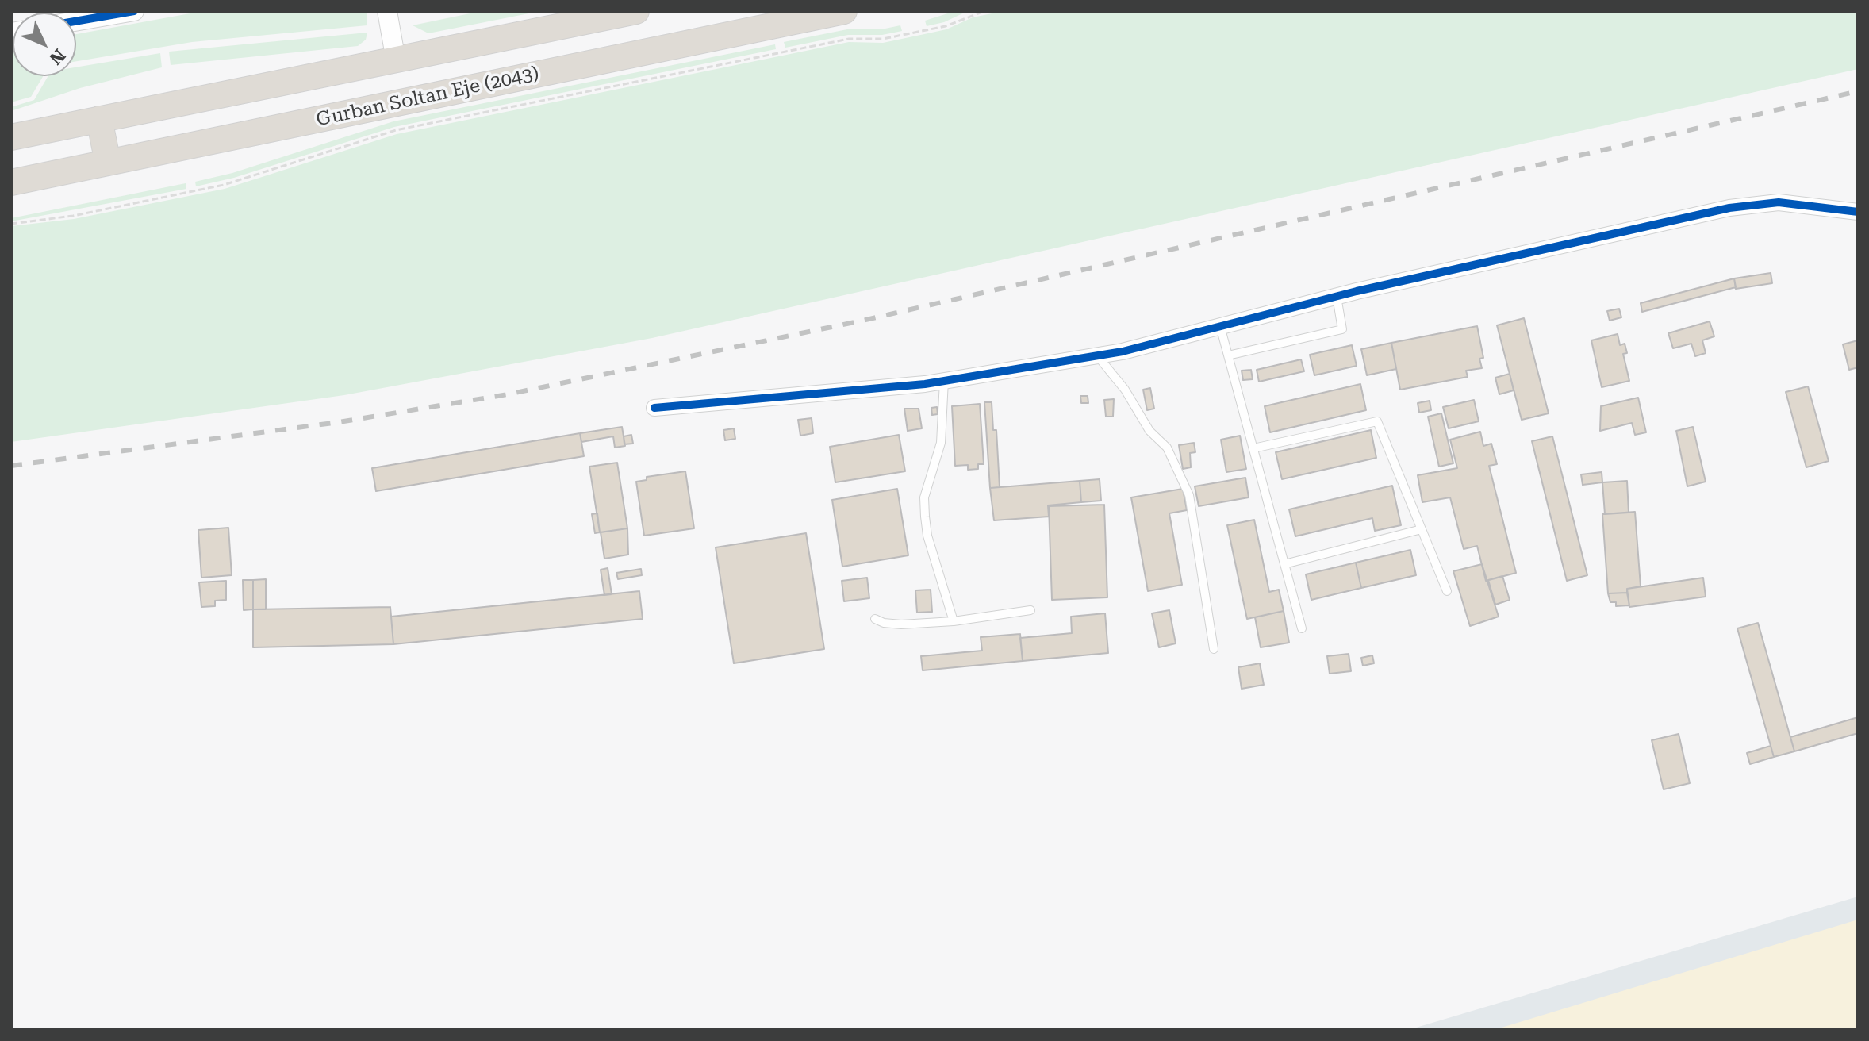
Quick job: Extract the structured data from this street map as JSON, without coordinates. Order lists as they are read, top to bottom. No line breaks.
{"streets":{"highway":["Gurban Soltan Eje (2043)"]},"north":"bottom right"}
